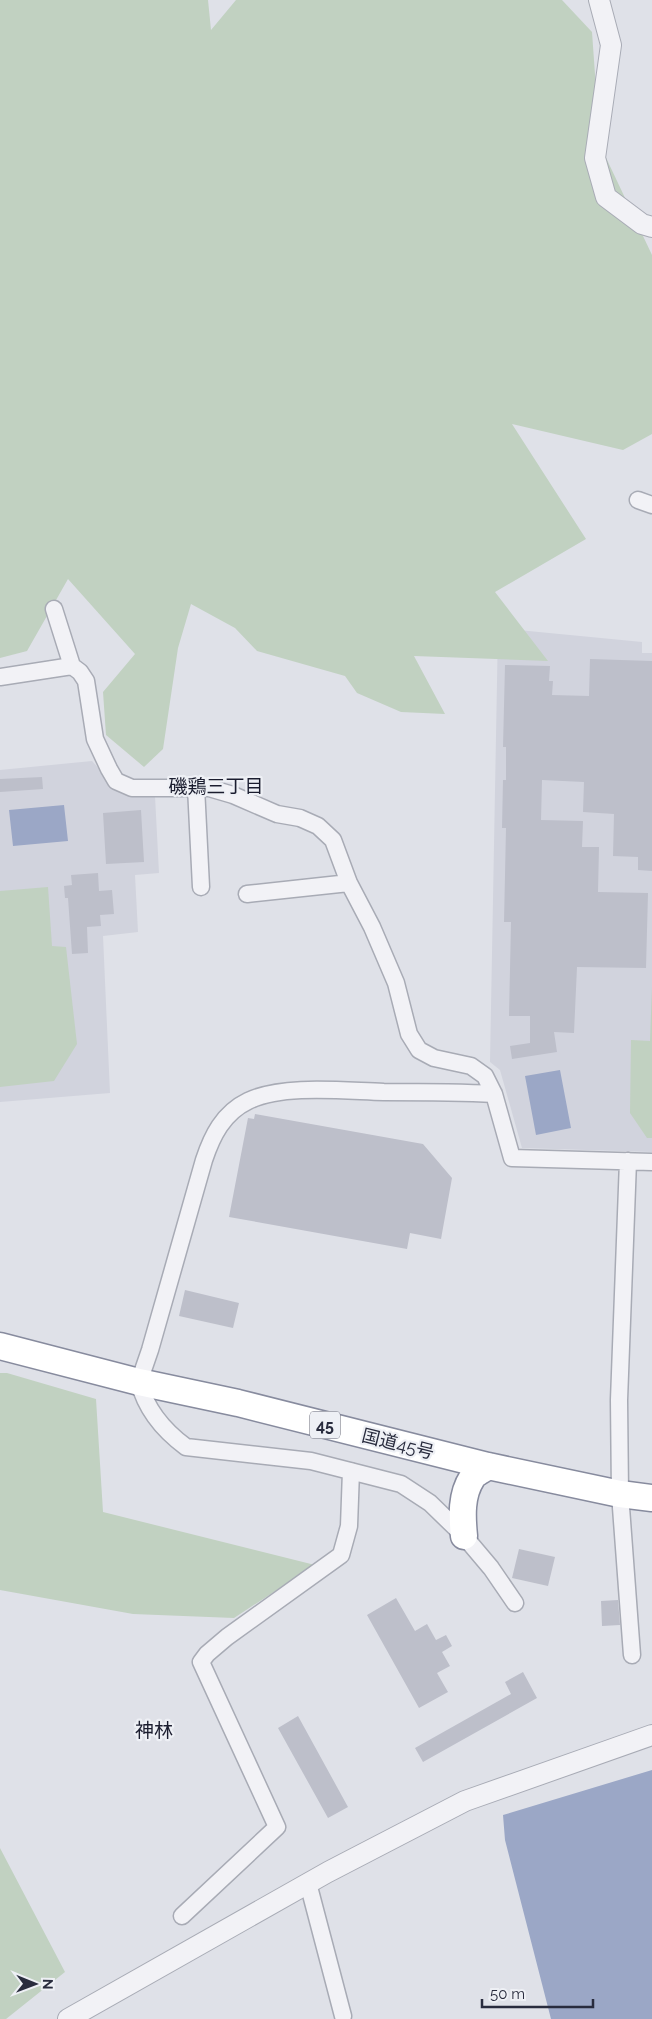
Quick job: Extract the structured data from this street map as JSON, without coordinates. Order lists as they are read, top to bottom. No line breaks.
{"streets":{"highway":["45","国道45号"]},"districts":["磯鶏三丁目","神林"],"scale_bar":"50 m","north":"right"}
